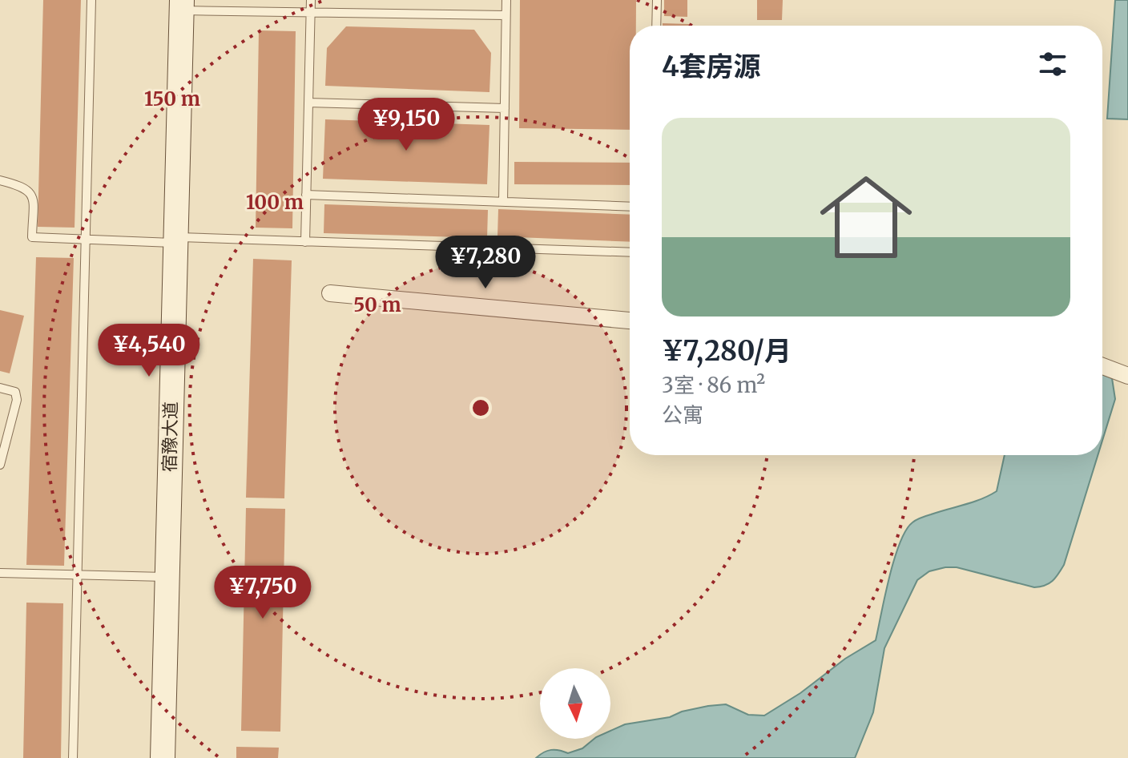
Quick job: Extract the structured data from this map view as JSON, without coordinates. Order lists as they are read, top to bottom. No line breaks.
{"streets":{"street":["宿豫大道"]},"north":"bottom","page":{"heading":"4套房源","price":["¥9,150","¥7,280","¥4,540","¥7,750"],"list":[{"name":"¥7,280/月","note":"3室 · 86 m² · 公寓"}]},"rings":["150 m","100 m","50 m"]}
